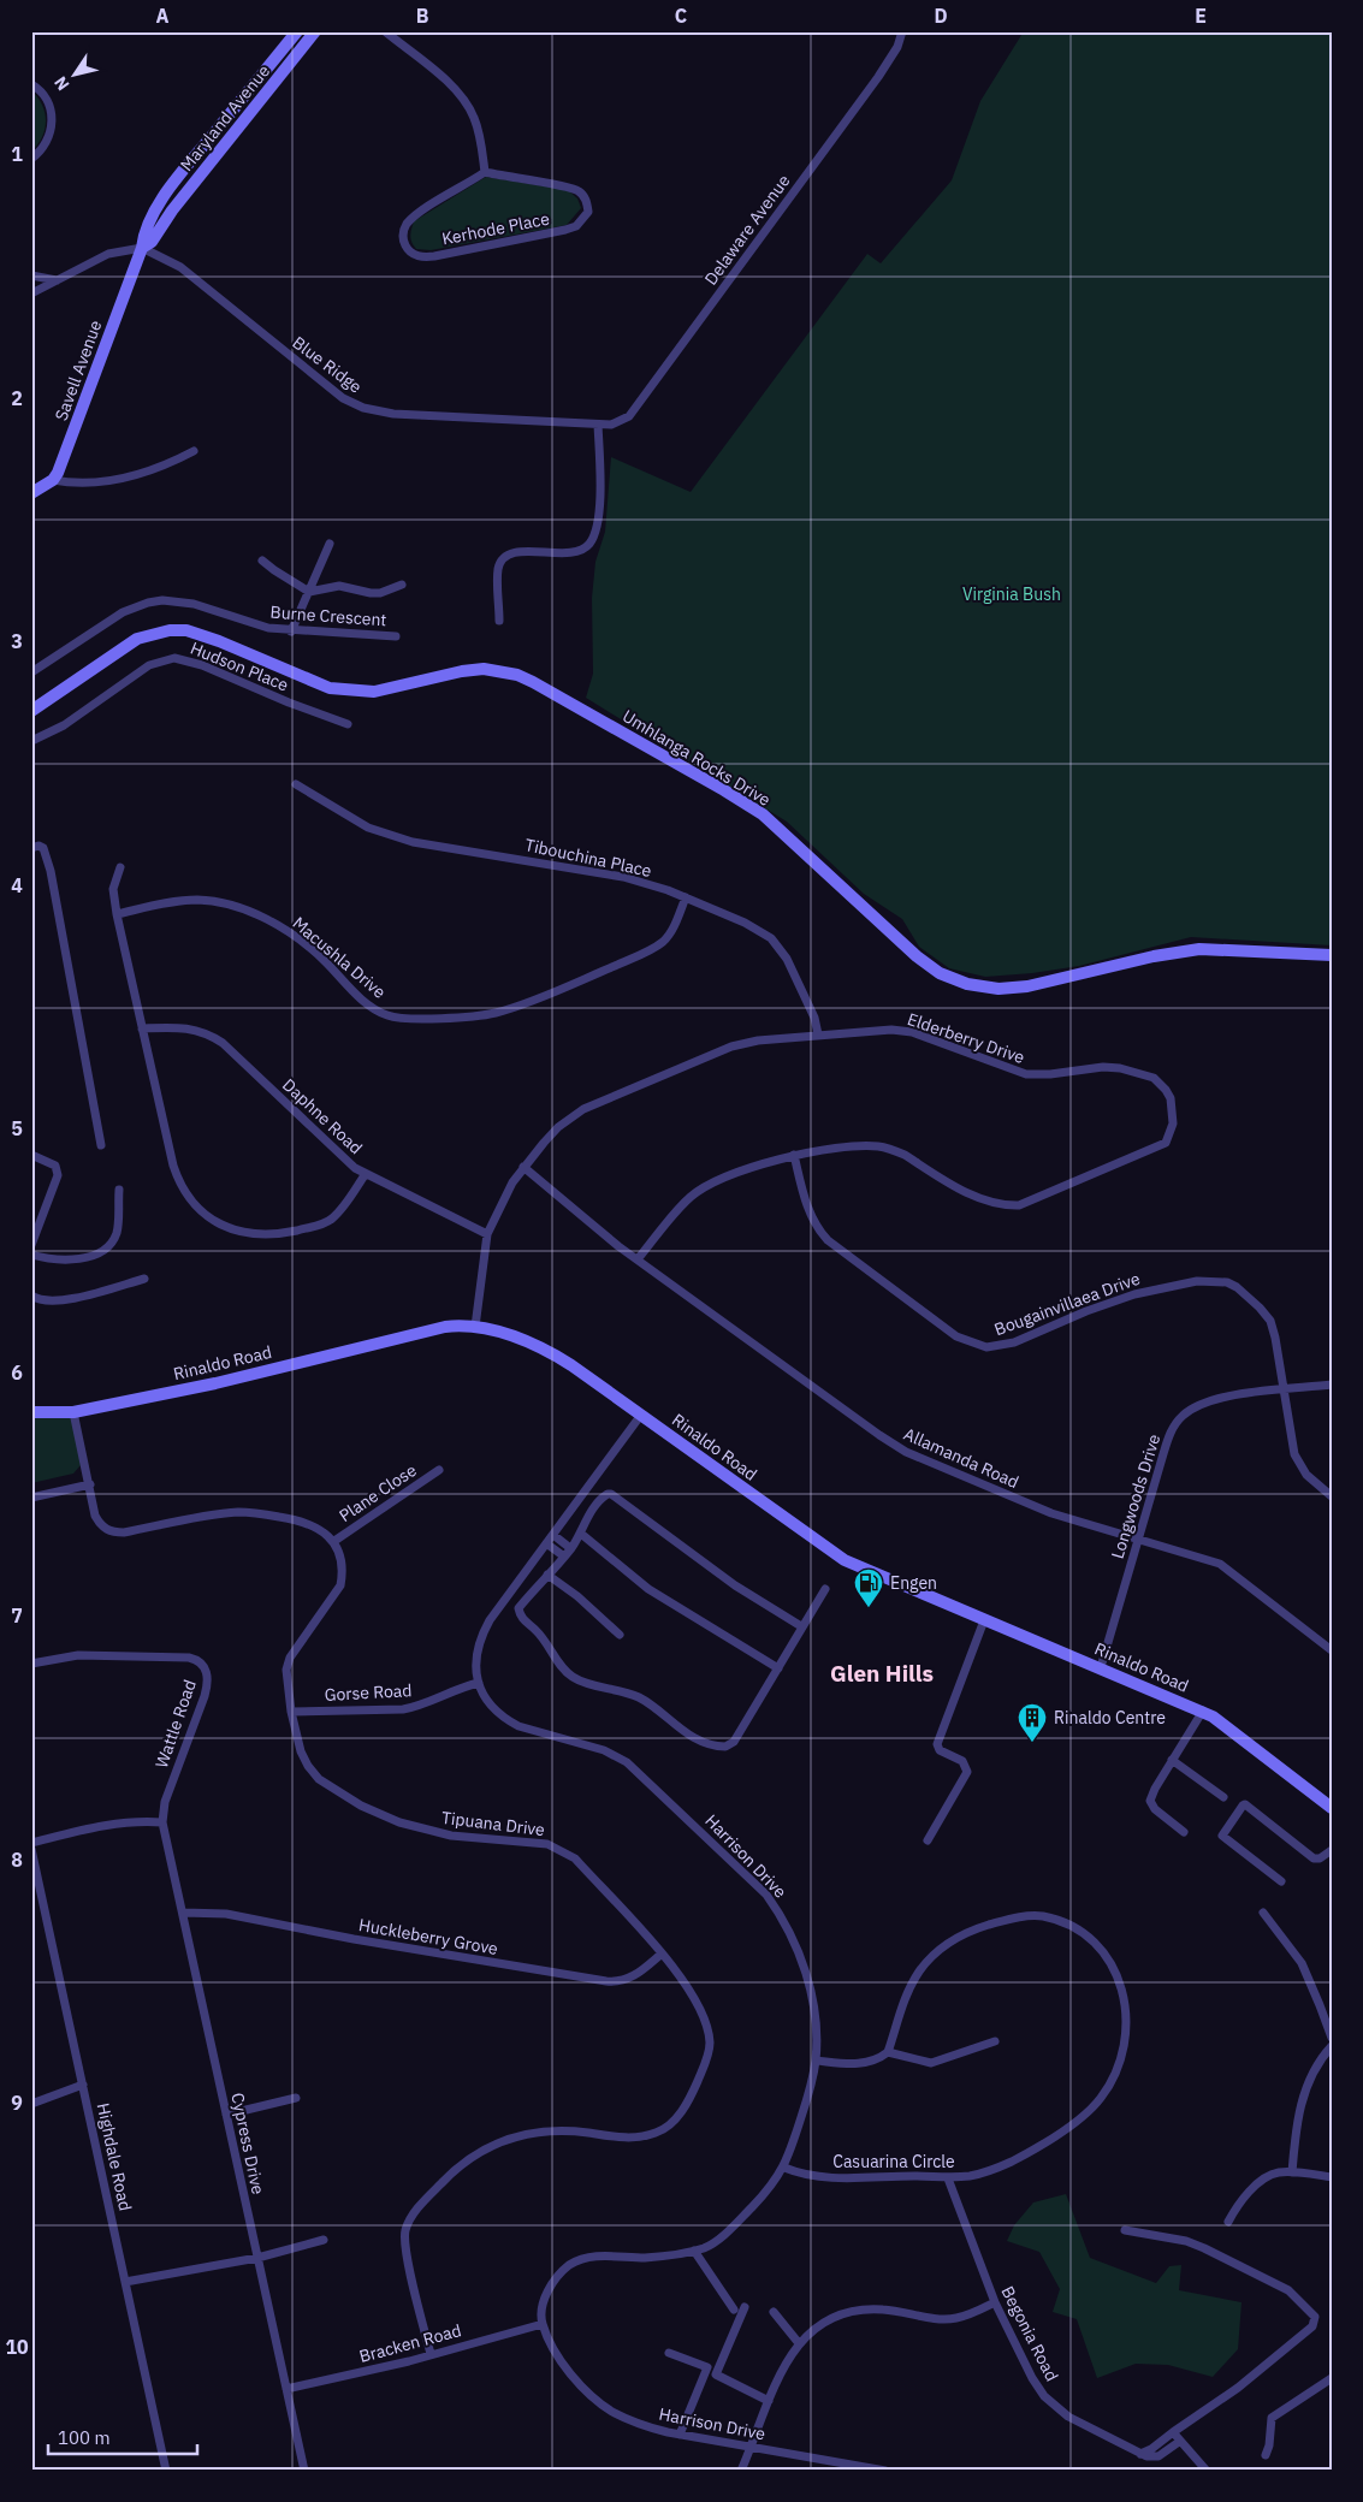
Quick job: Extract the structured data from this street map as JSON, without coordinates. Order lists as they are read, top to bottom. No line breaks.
{"streets":{"street":["Maryland Avenue","Kerhode Place","Delaware Avenue","Blue Ridge","Savell Avenue","Burne Crescent","Hudson Place","Umhlanga Rocks Drive","Tibouchina Place","Macushla Drive","Elderberry Drive","Daphne Road","Bougainvillaea Drive","Rinaldo Road","Allamanda Road","Plane Close","Longwoods Drive","Gorse Road","Wattle Road","Tipuana Drive","Harrison Drive","Huckleberry Grove","Cypress Drive","Highdale Road","Casuarina Circle","Begonia Road","Bracken Road"]},"crossings":[["Maryland Avenue","Savell Avenue"],["Delaware Avenue","Blue Ridge"],["Blue Ridge","Savell Avenue"],["Tibouchina Place","Macushla Drive"],["Tibouchina Place","Elderberry Drive"],["Elderberry Drive","Daphne Road"],["Elderberry Drive","Bougainvillaea Drive"],["Elderberry Drive","Rinaldo Road"],["Elderberry Drive","Allamanda Road"],["Bougainvillaea Drive","Longwoods Drive"],["Rinaldo Road","Longwoods Drive"],["Rinaldo Road","Harrison Drive"],["Allamanda Road","Longwoods Drive"],["Plane Close","Tipuana Drive"],["Gorse Road","Tipuana Drive"],["Gorse Road","Harrison Drive"],["Wattle Road","Cypress Drive"],["Tipuana Drive","Huckleberry Grove"],["Tipuana Drive","Bracken Road"],["Harrison Drive","Casuarina Circle"],["Harrison Drive","Bracken Road"],["Huckleberry Grove","Cypress Drive"],["Cypress Drive","Bracken Road"],["Casuarina Circle","Begonia Road"]],"districts":["Glen Hills"],"parks":["Virginia Bush"],"places":{"fuel station":["Engen"],"building":["Rinaldo Centre"]},"scale_bar":"100 m","north":"bottom left","grid":{"columns":["A","B","C","D","E"],"rows":["1","2","3","4","5","6","7","8","9","10"]}}
